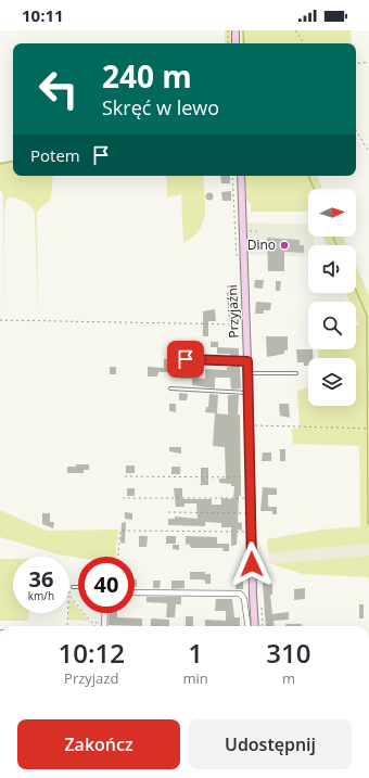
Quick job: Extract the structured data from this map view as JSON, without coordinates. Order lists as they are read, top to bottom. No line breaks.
{"streets":{"street":["Przyjaźni"]},"places":["Dino"],"north":"right","page":{"status":"10:11","turn":["240 m","Skręć w lewo"],"then":"Potem","speed":"36 km/h","limit":"40","eta":["10:12","Przyjazd","1","min","310","m"],"buttons":["Zakończ","Udostępnij"]}}
